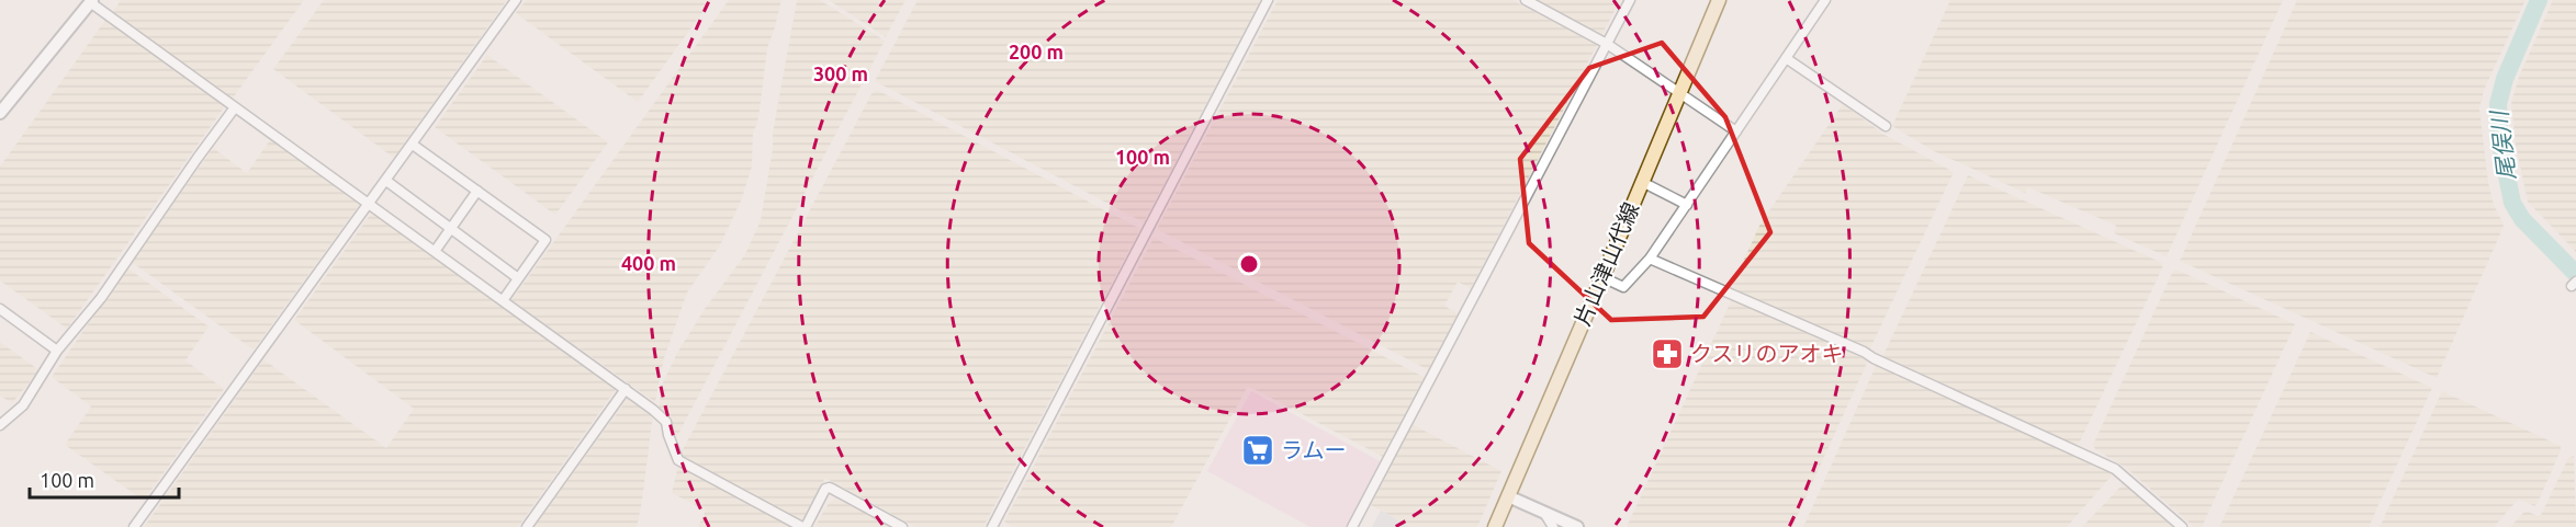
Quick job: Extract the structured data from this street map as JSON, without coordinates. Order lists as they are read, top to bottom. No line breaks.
{"streets":{"main road":["片山津山代線"]},"water":["尾俣川"],"places":{"pharmacy":["クスリのアオキ"],"supermarket":["ラムー"]},"scale_bar":"100 m","rings":["200 m","300 m","100 m","400 m"]}
